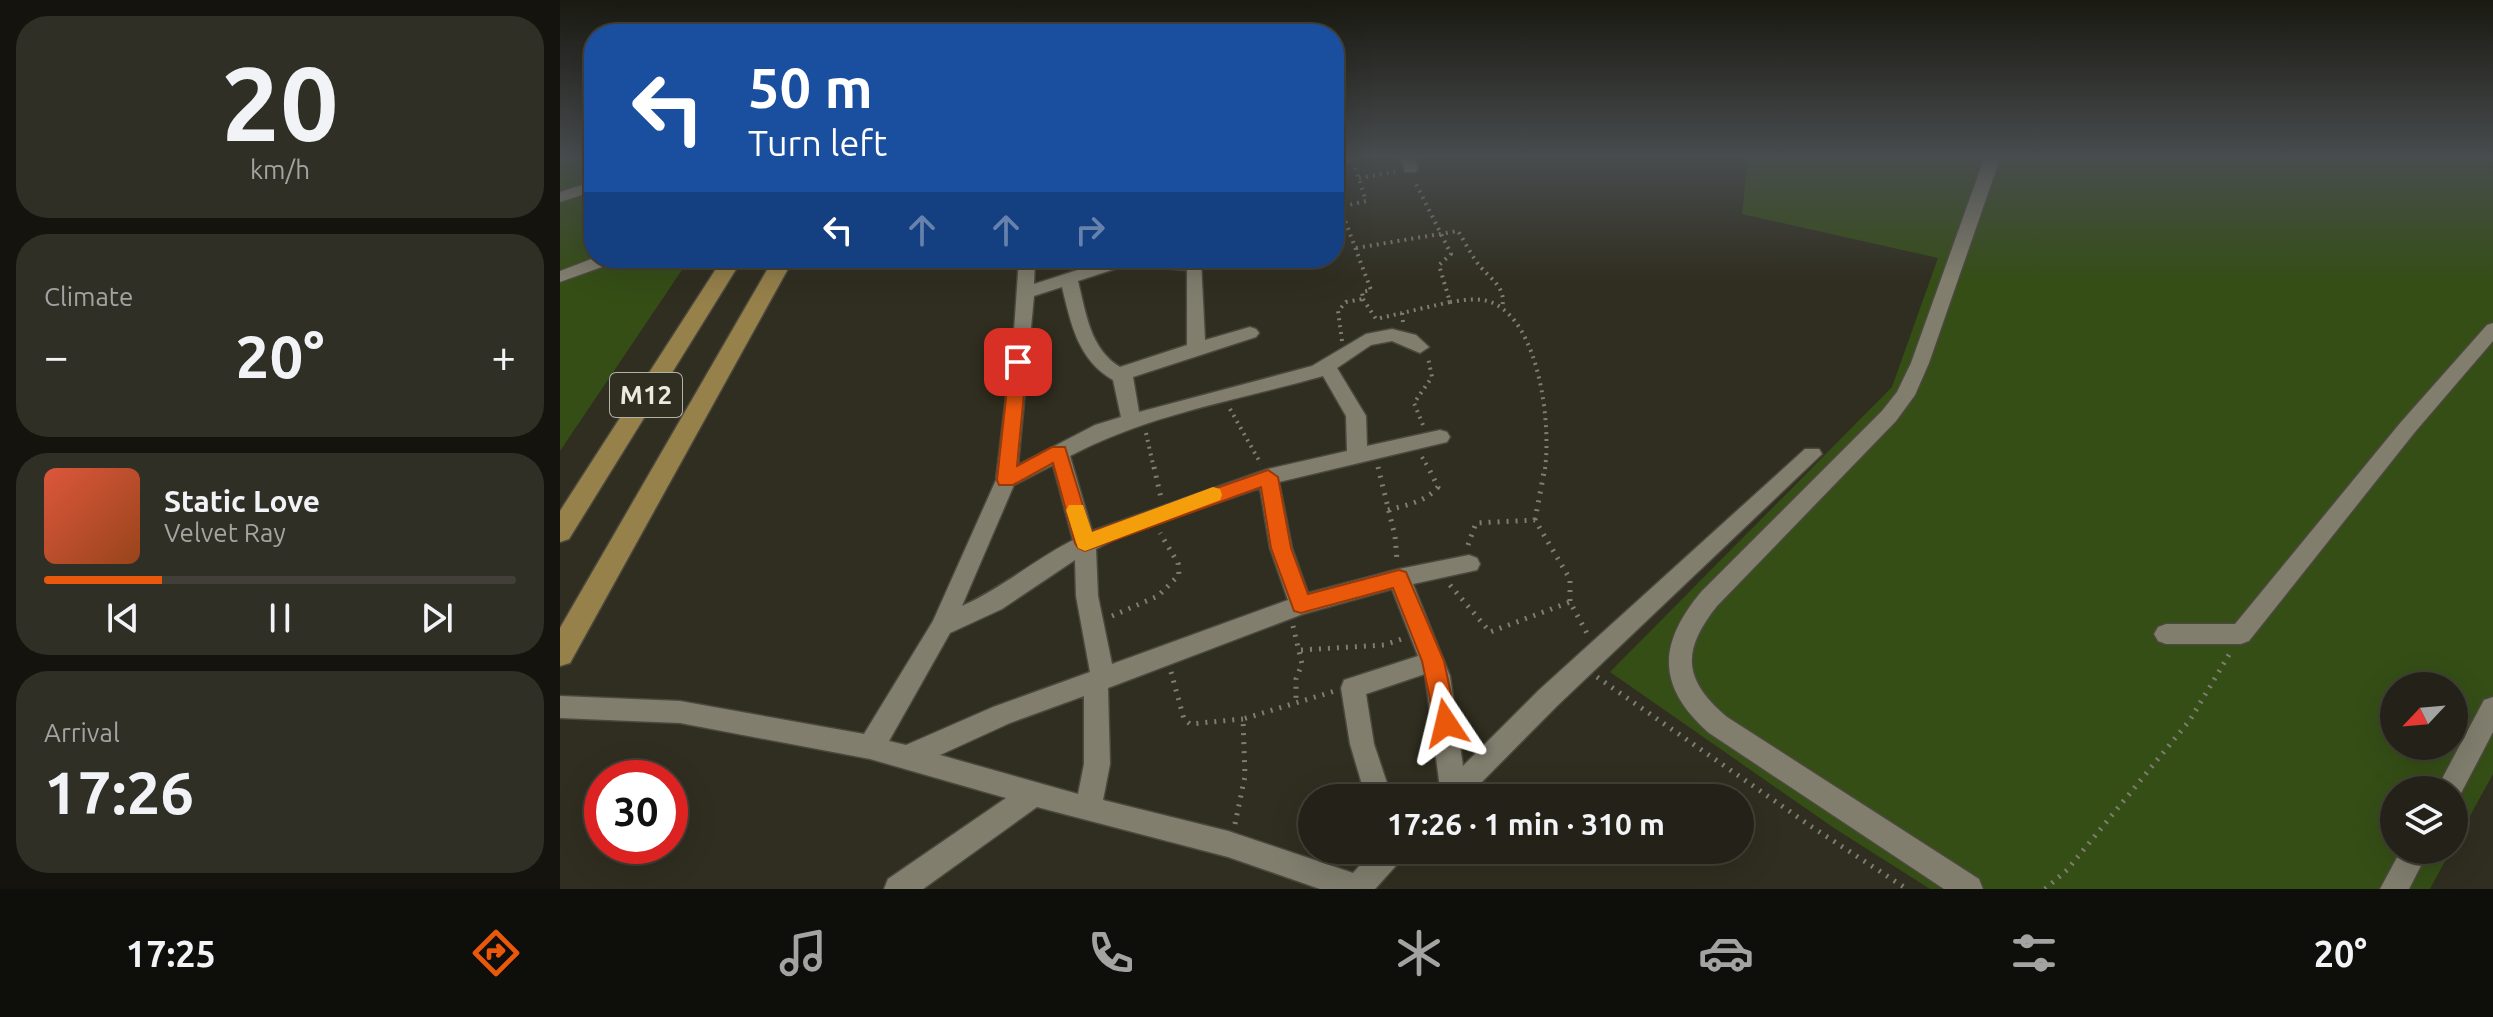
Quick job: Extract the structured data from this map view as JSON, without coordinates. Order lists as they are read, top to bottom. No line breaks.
{"streets":{"main road":["M12"]},"north":"bottom left","page":{"tile":[["20","km/h"],"Climate",["Arrival","17:26"]],"turn":["50 m","Turn left"],"heat":["−","20°","+"],"song":["Static Love","Velvet Ray"],"limit":"30","trip":"17:26 · 1 min · 310 m","tabs":["17:25","20°"]}}
